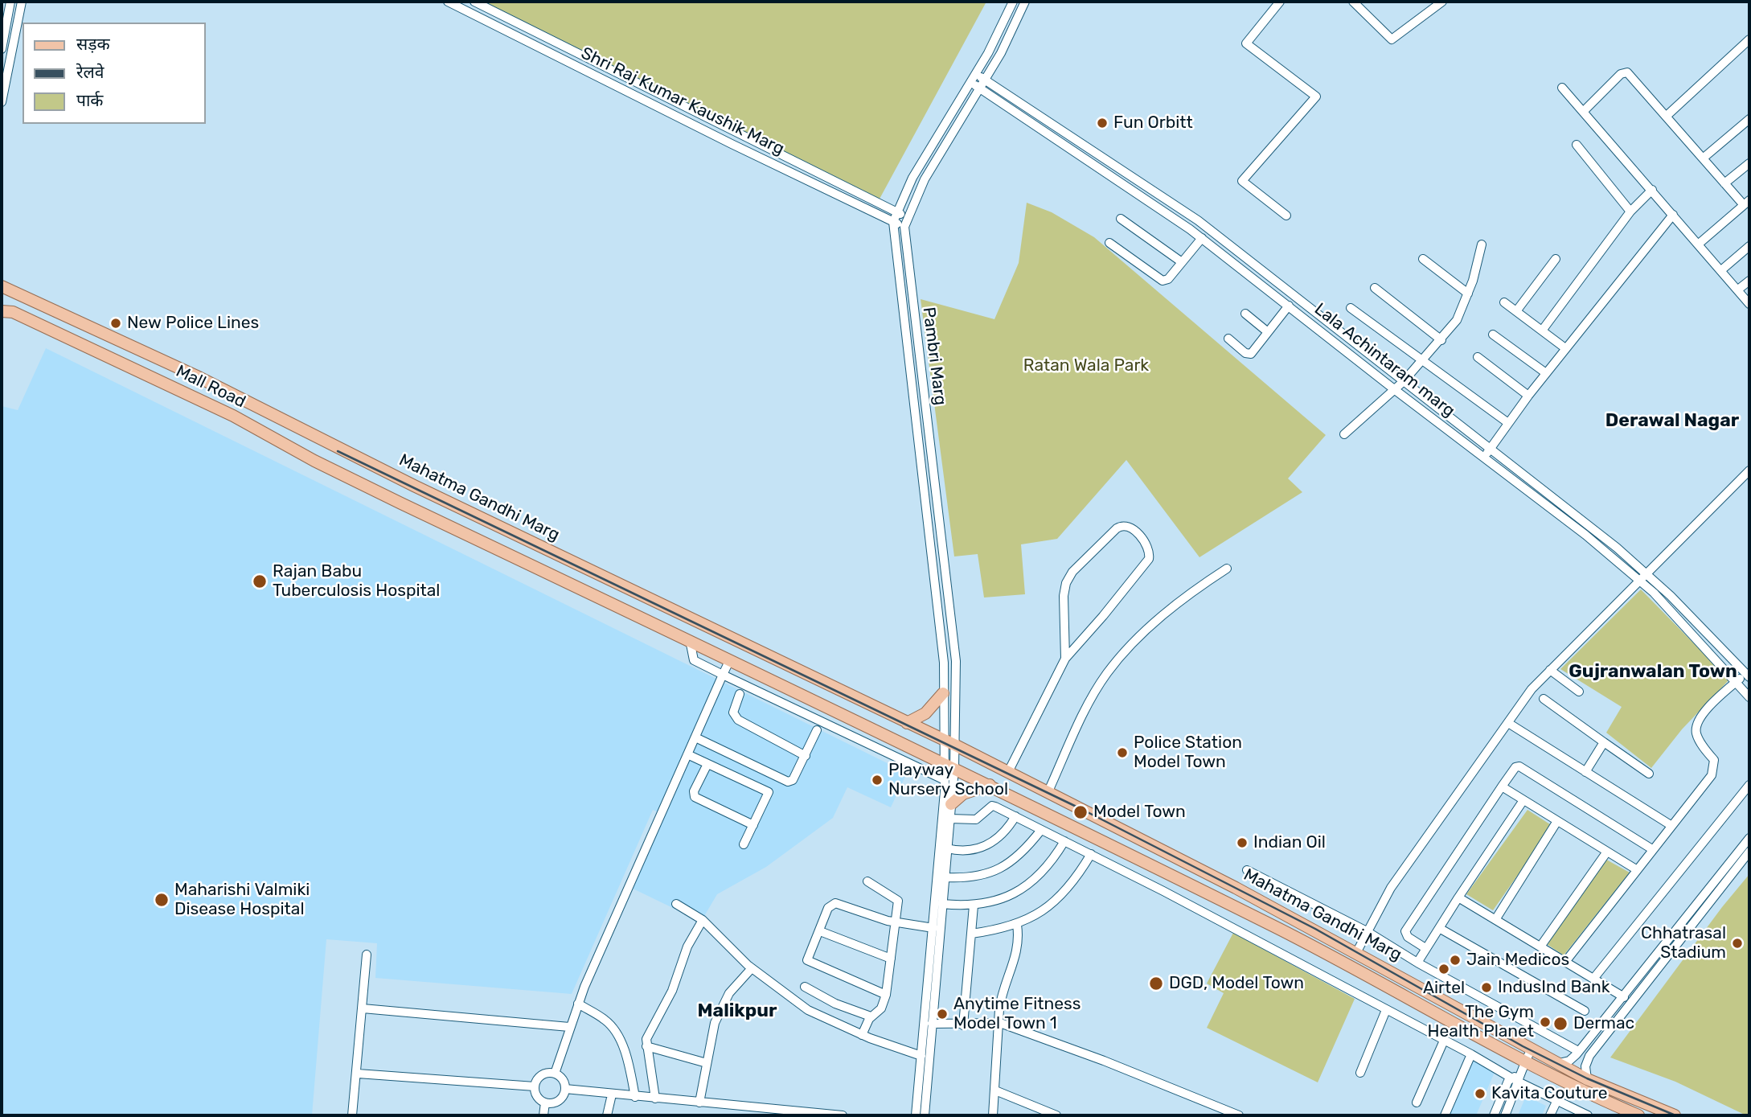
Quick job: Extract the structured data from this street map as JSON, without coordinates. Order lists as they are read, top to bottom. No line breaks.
{"streets":{"main road":["Mall Road","Mahatma Gandhi Marg"],"street":["Shri Raj Kumar Kaushik Marg","Pambri Marg","Lala Achintaram marg"]},"crossings":[["Shri Raj Kumar Kaushik Marg","Pambri Marg"],["Pambri Marg","Lala Achintaram marg"],["Pambri Marg","Mahatma Gandhi Marg"],["Mall Road","Mahatma Gandhi Marg"]],"districts":["Derawal Nagar","Gujranwalan Town","Malikpur"],"parks":["Ratan Wala Park"],"places":["Fun Orbitt","New Police Lines","Rajan Babu Tuberculosis Hospital","Police Station Model Town","Playway Nursery School","Model Town","Indian Oil","Maharishi Valmiki Disease Hospital","Chhatrasal Stadium","Jain Medicos","Airtel","DGD, Model Town","IndusInd Bank","Anytime Fitness Model Town 1","The Gym Health Planet","Dermac","Kavita Couture"],"legend":["सड़क","रेलवे","पार्क"]}
